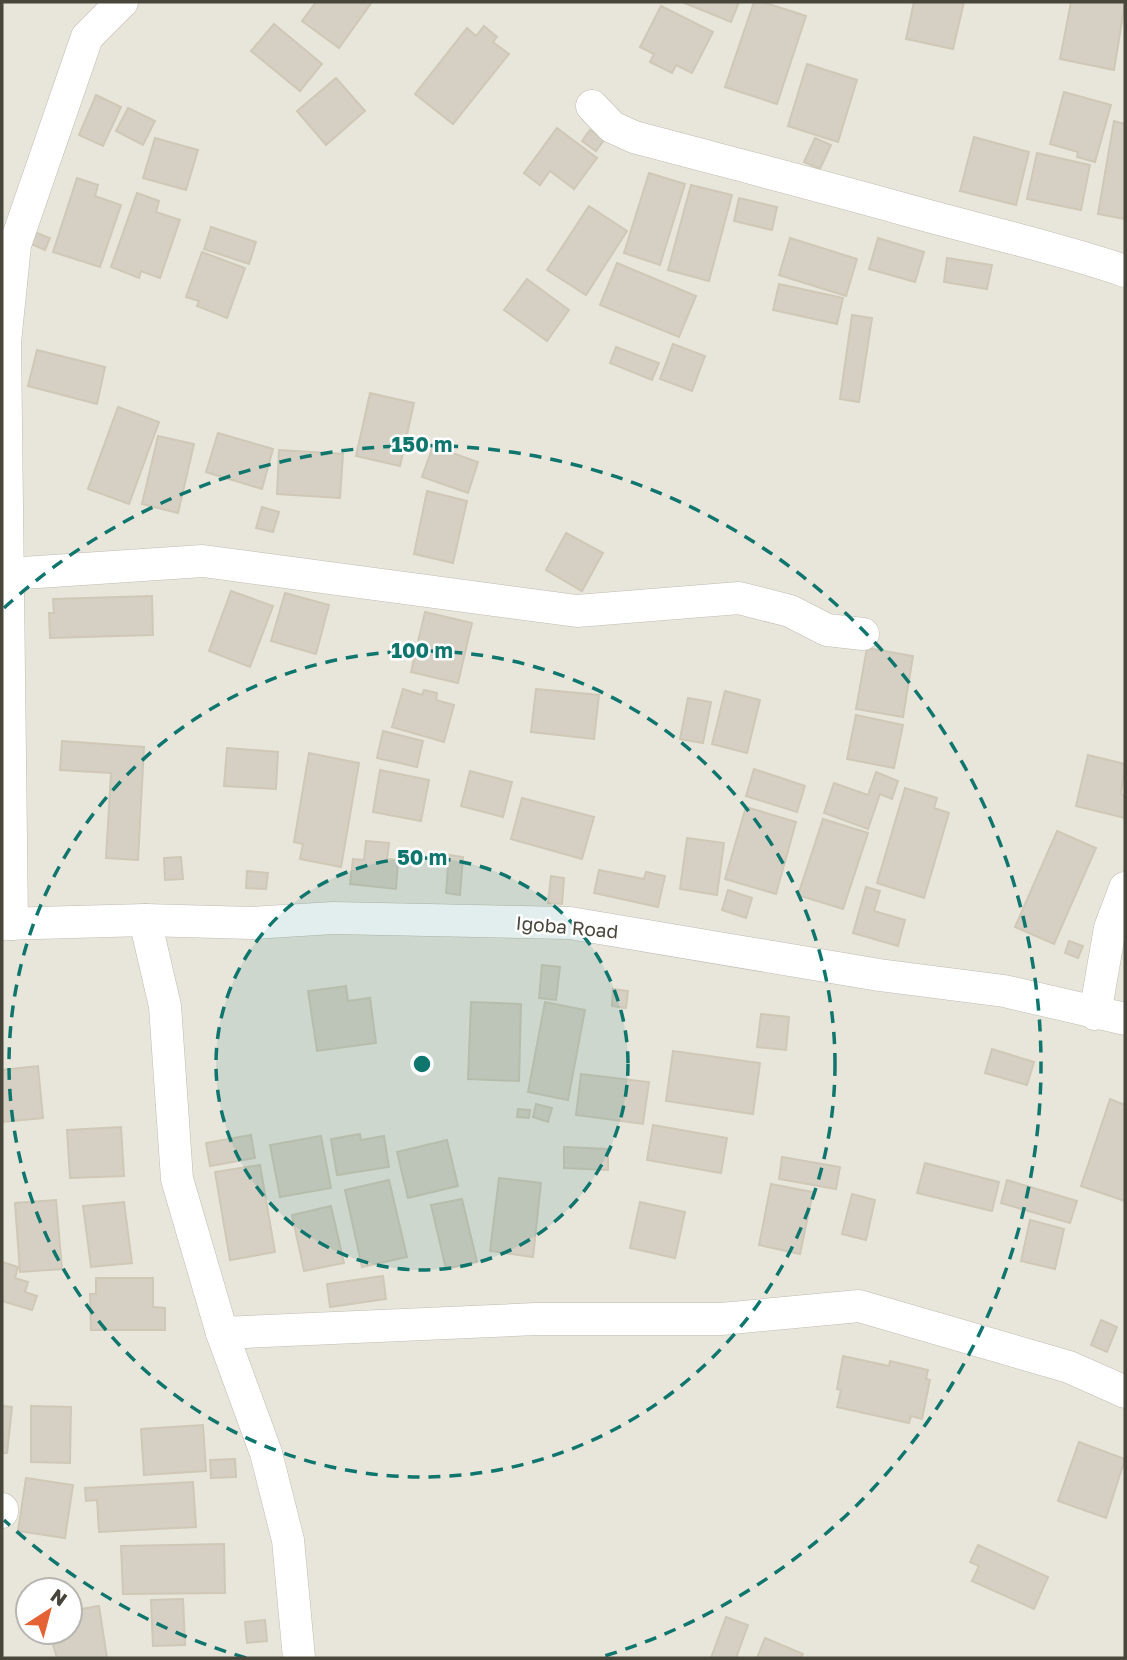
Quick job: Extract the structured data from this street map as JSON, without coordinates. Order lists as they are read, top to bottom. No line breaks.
{"streets":{"street":["Igoba Road"]},"north":"top right","rings":["150 m","100 m","50 m"]}
